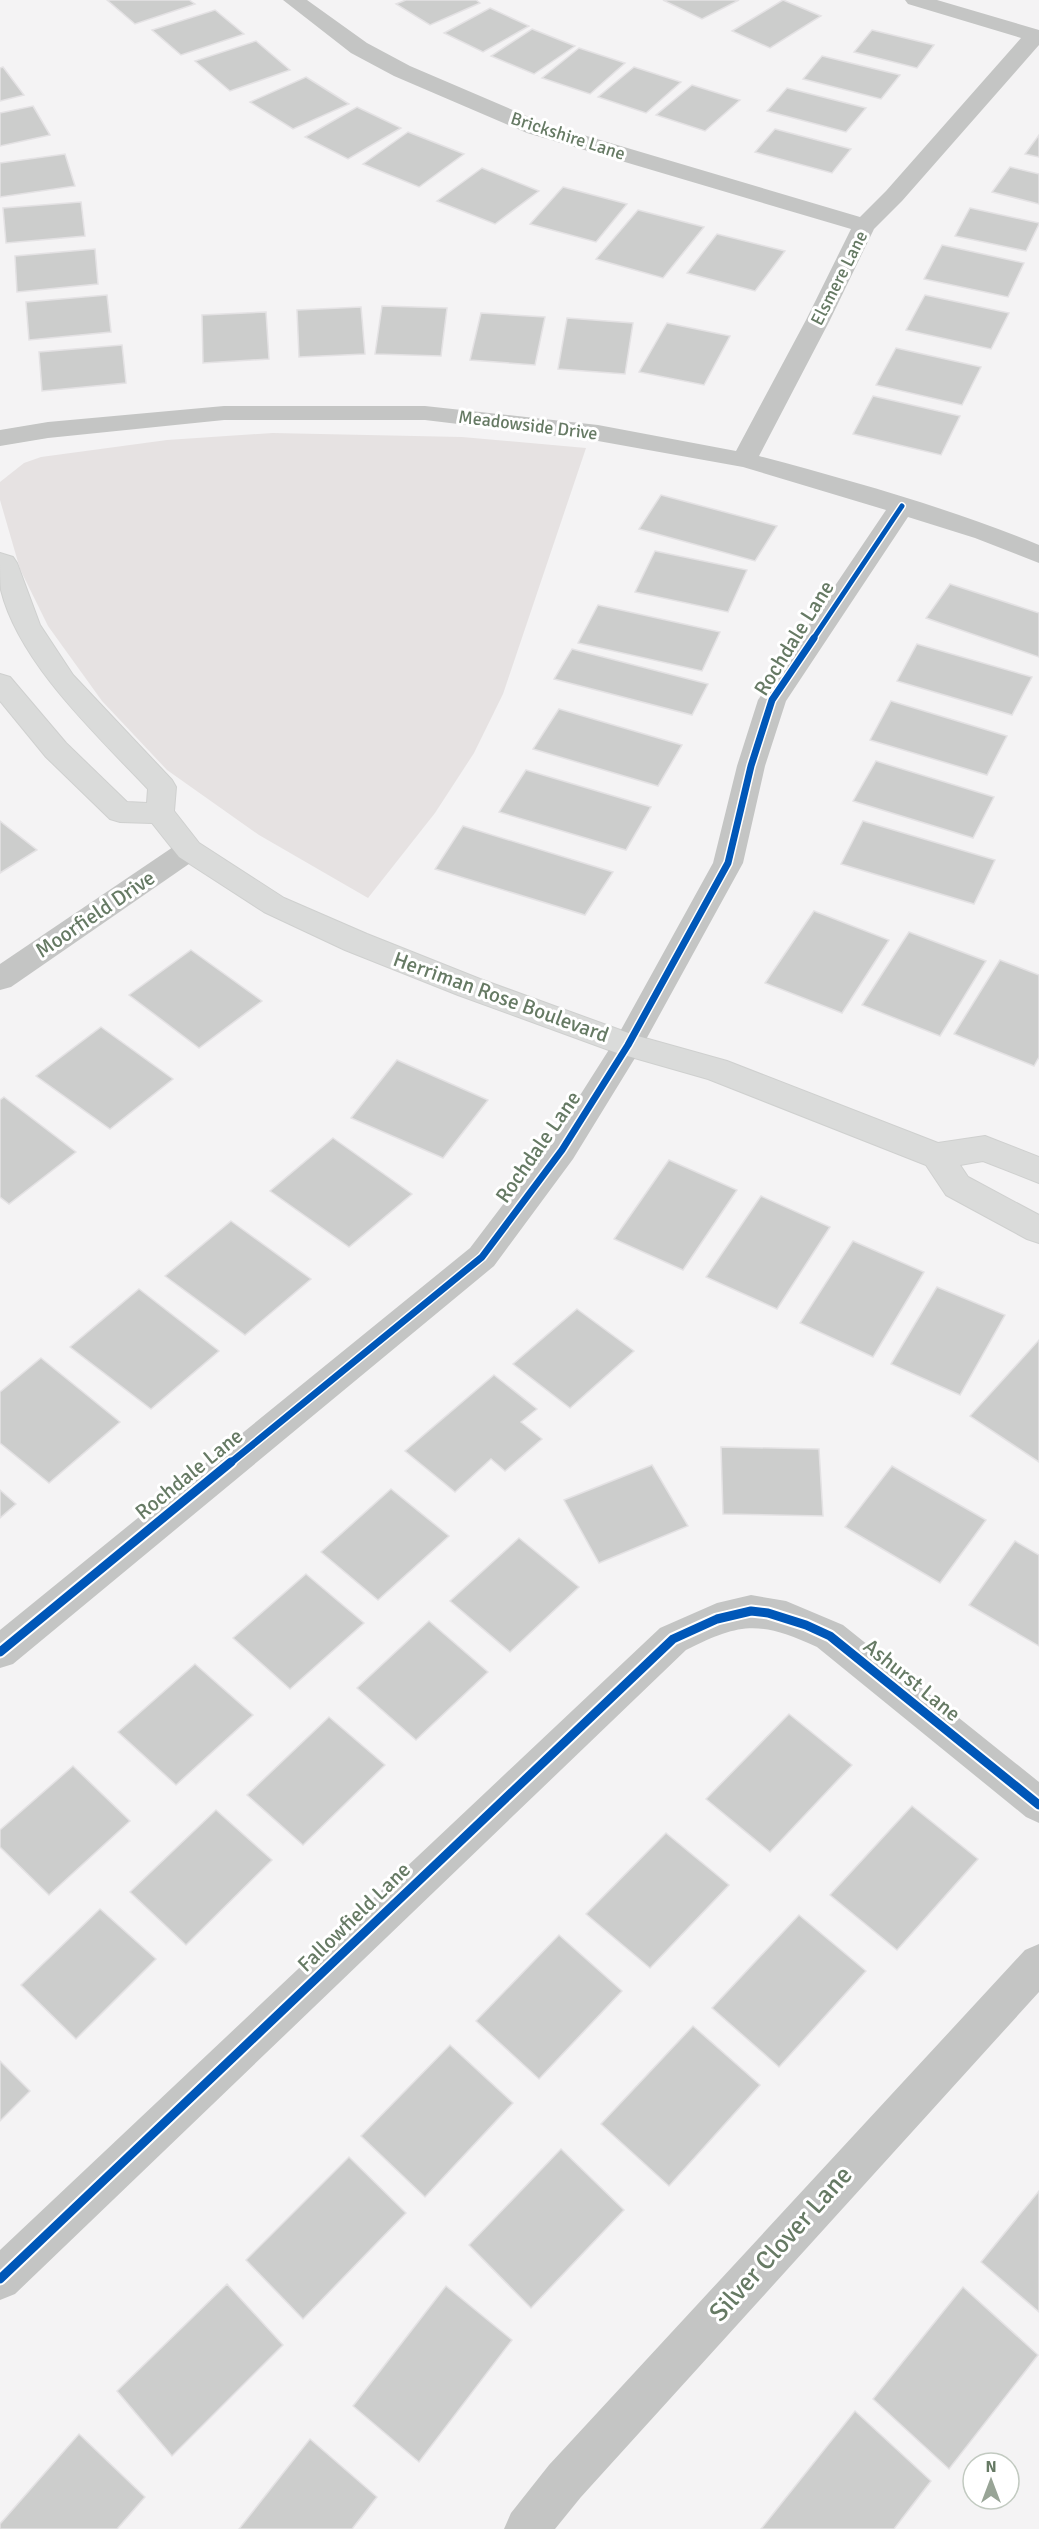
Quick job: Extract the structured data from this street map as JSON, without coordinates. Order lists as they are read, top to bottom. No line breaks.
{"streets":{"street":["Brickshire Lane","Elsmere Lane","Meadowside Drive","Rochdale Lane","Moorfield Drive","Herriman Rose Boulevard","Ashurst Lane","Fallowfield Lane","Silver Clover Lane"]},"crossings":[["Brickshire Lane","Elsmere Lane"],["Elsmere Lane","Meadowside Drive"],["Meadowside Drive","Rochdale Lane"],["Rochdale Lane","Herriman Rose Boulevard"],["Moorfield Drive","Herriman Rose Boulevard"],["Ashurst Lane","Fallowfield Lane"]],"north":"top"}
